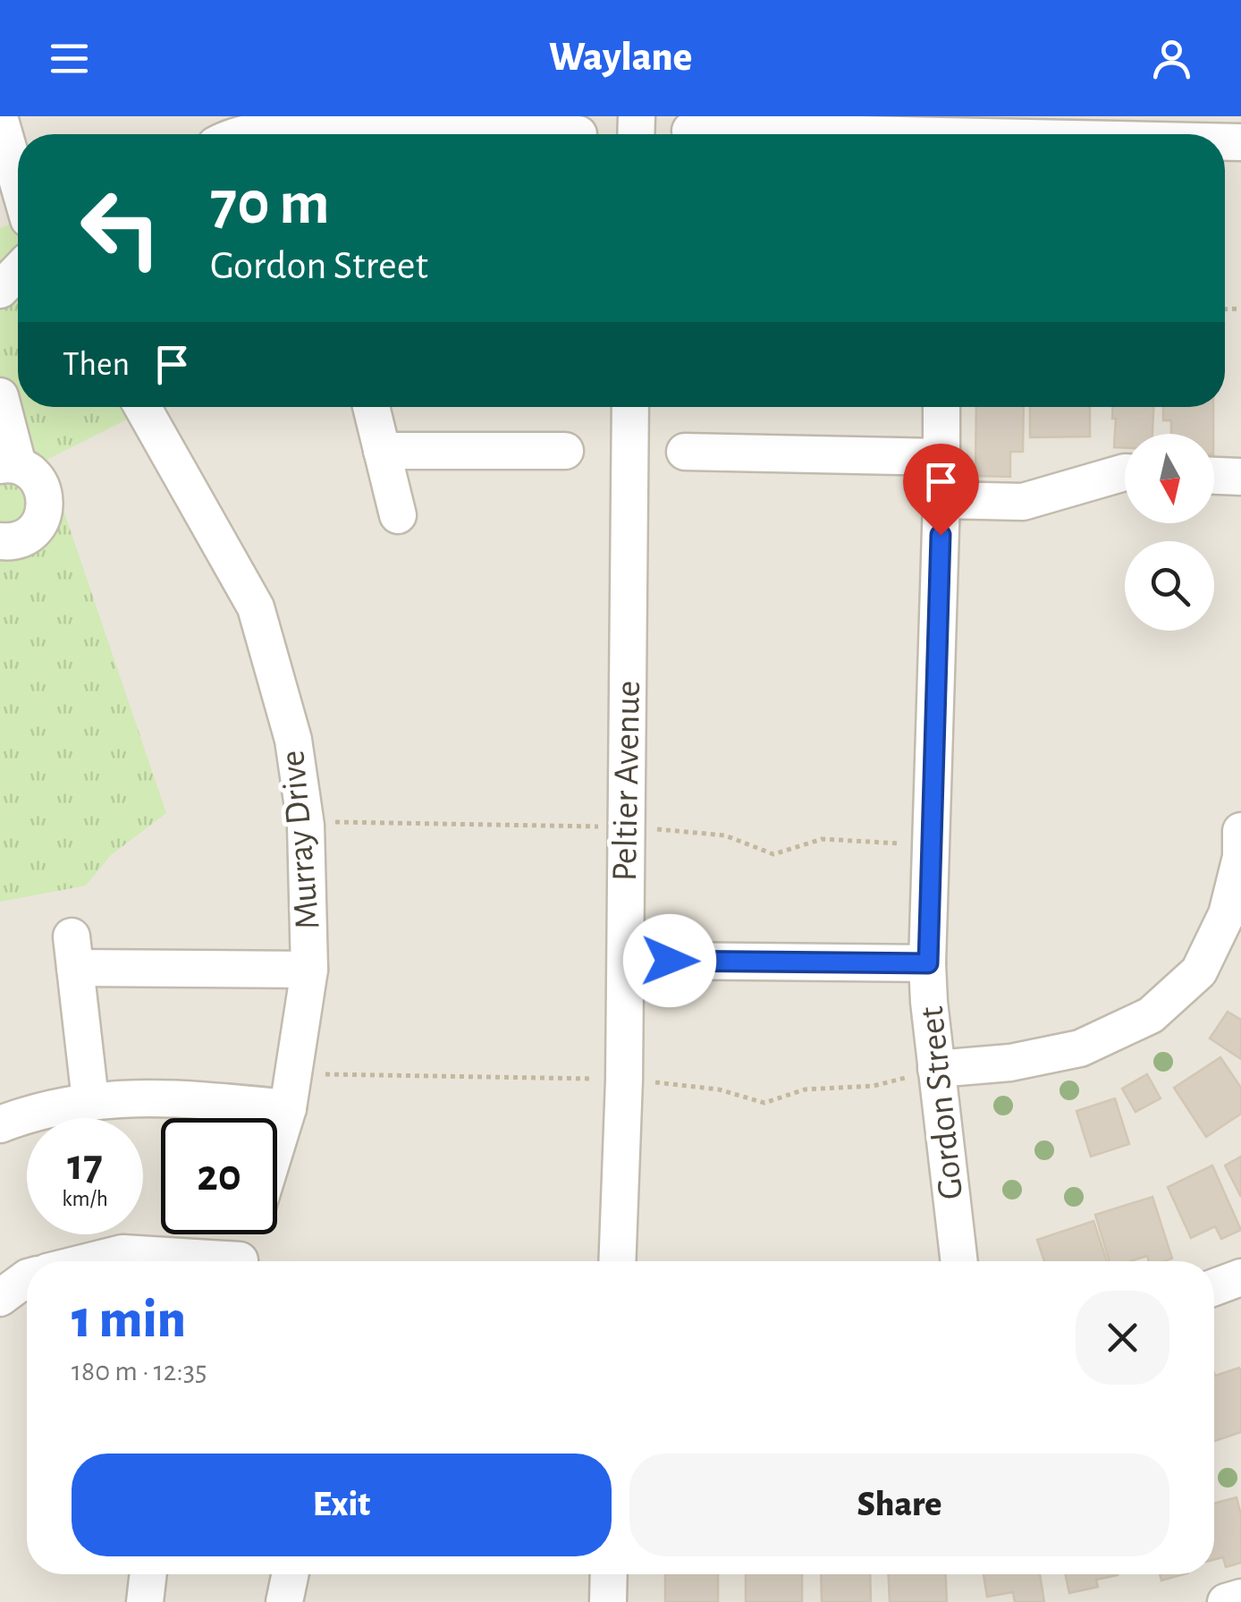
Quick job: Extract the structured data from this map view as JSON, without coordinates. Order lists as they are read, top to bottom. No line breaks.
{"streets":{"street":["Peltier Avenue","Murray Drive","Gordon Street"]},"north":"bottom","page":{"header":"Waylane","turn":["70 m","Gordon Street"],"then":"Then","speed":"17 km/h","limit":"20","heading":["1 min","180 m · 12:35"],"buttons":["Exit","Share"]}}
